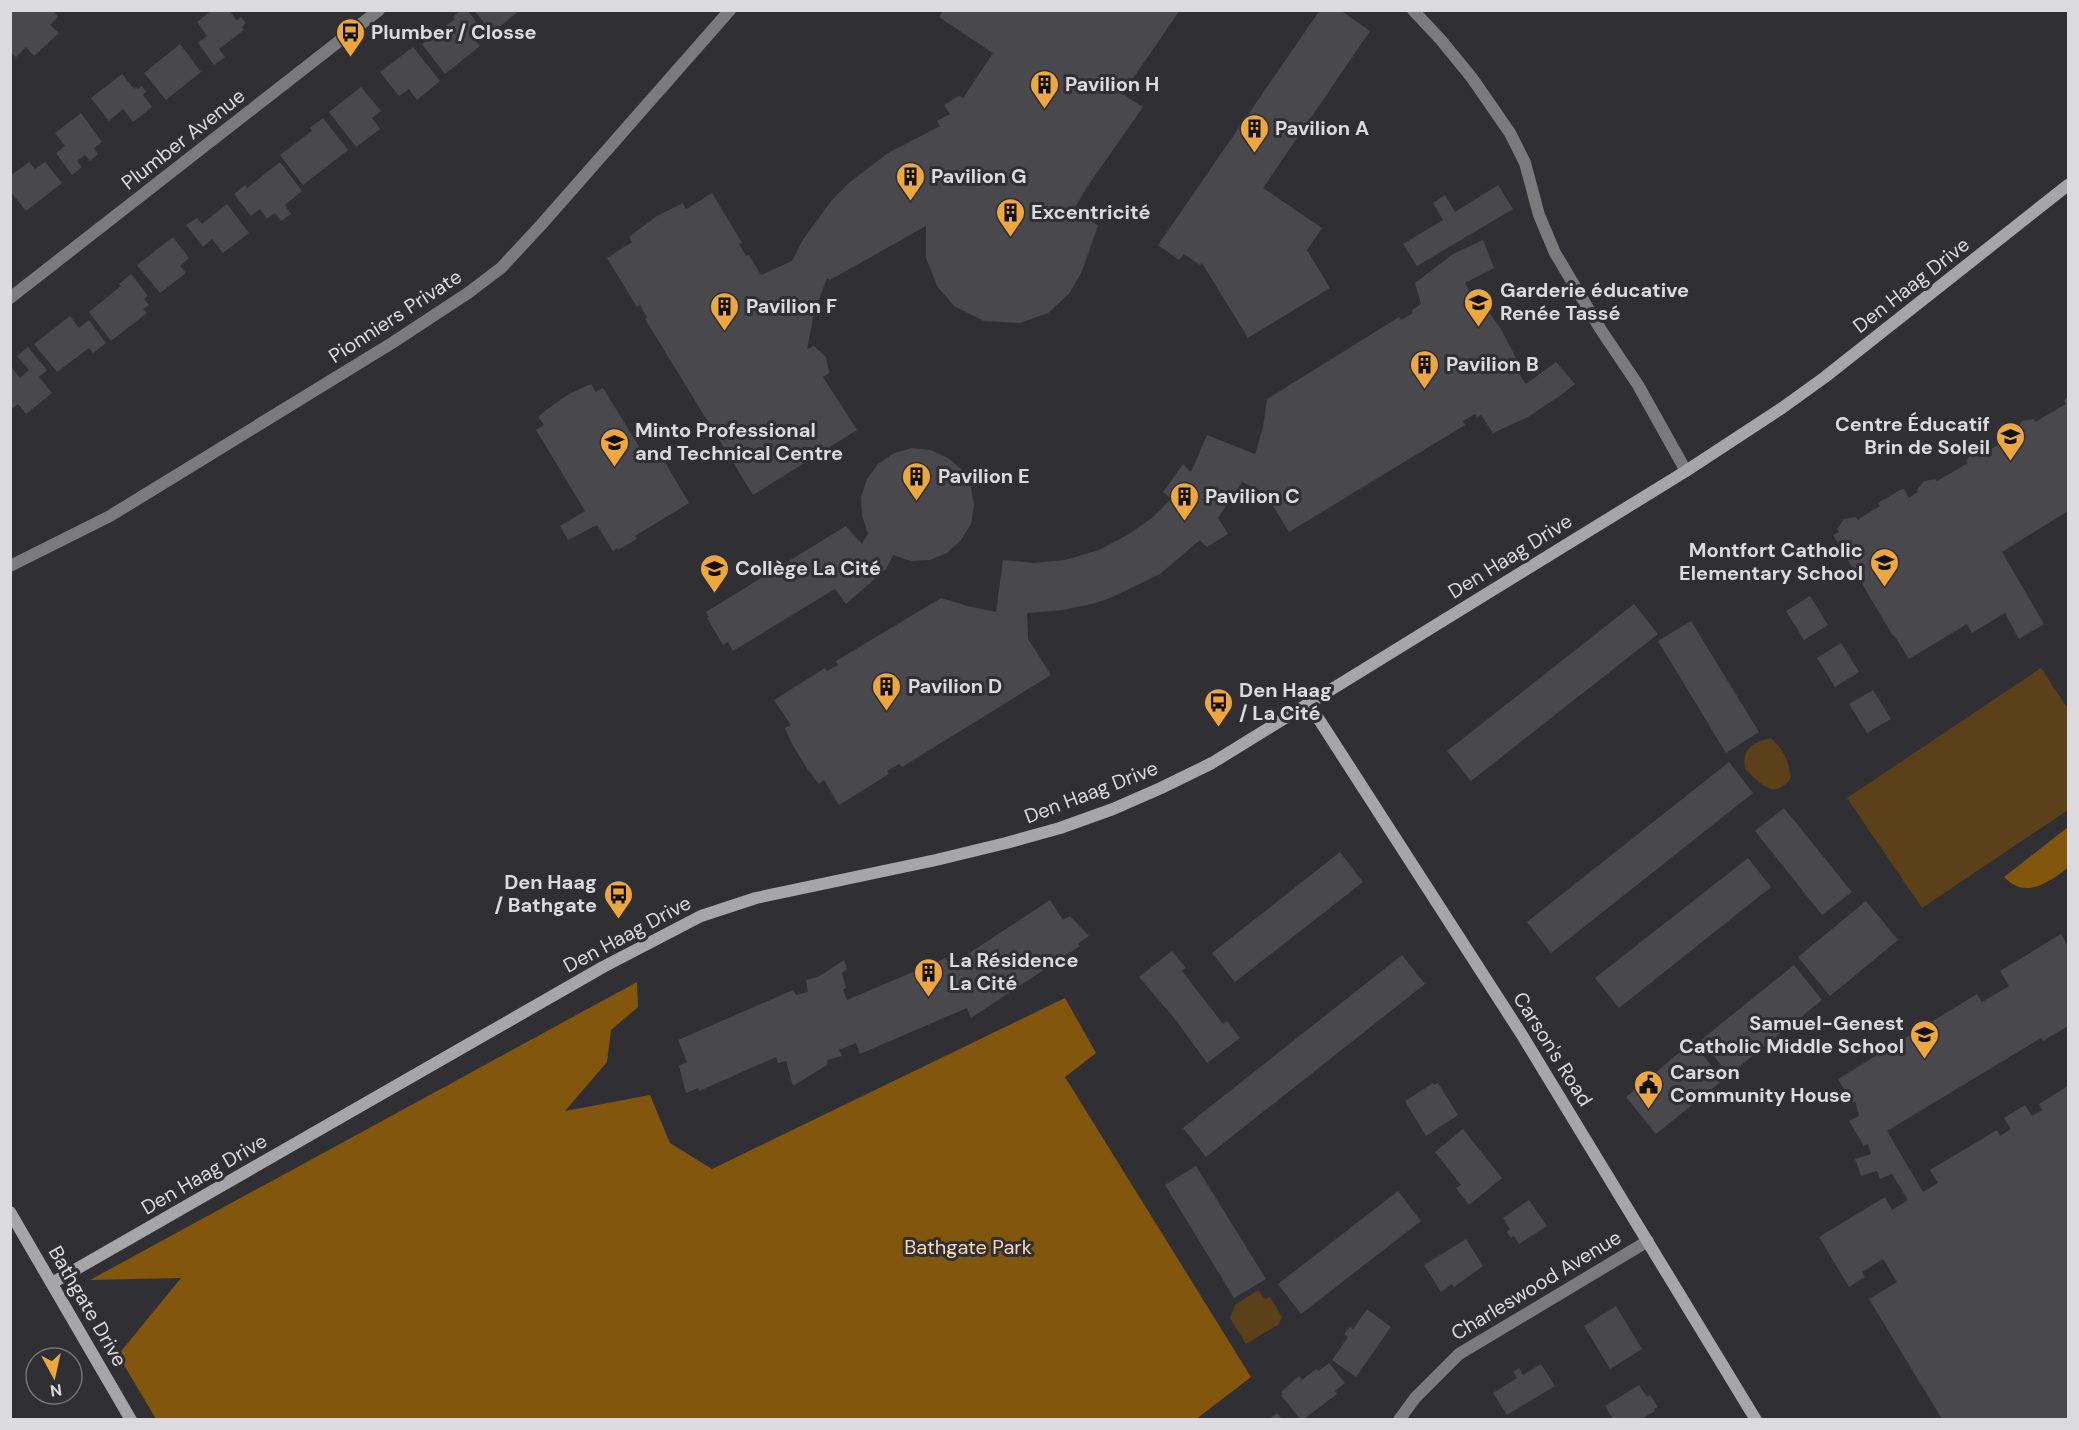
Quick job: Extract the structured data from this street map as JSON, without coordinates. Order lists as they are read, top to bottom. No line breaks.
{"streets":{"street":["Plumber Avenue","Den Haag Drive","Pionniers Private","Carson's Road","Charleswood Avenue","Bathgate Drive"]},"crossings":[["Den Haag Drive","Carson's Road"],["Den Haag Drive","Bathgate Drive"],["Carson's Road","Charleswood Avenue"]],"parks":["Bathgate Park"],"places":{"bus stop":["Plumber / Closse","Den Haag / La Cité","Den Haag / Bathgate"],"building":["Pavilion H","Pavilion A","Pavilion G","Excentricité","Pavilion F","Pavilion B","Pavilion E","Pavilion C","Pavilion D","La Résidence La Cité"],"school or university":["Garderie éducative Renée Tassé","Centre Éducatif Brin de Soleil","Minto Professional and Technical Centre","Montfort Catholic Elementary School","Collège La Cité","Samuel-Genest Catholic Middle School"],"public building":["Carson Community House"]},"north":"bottom"}
